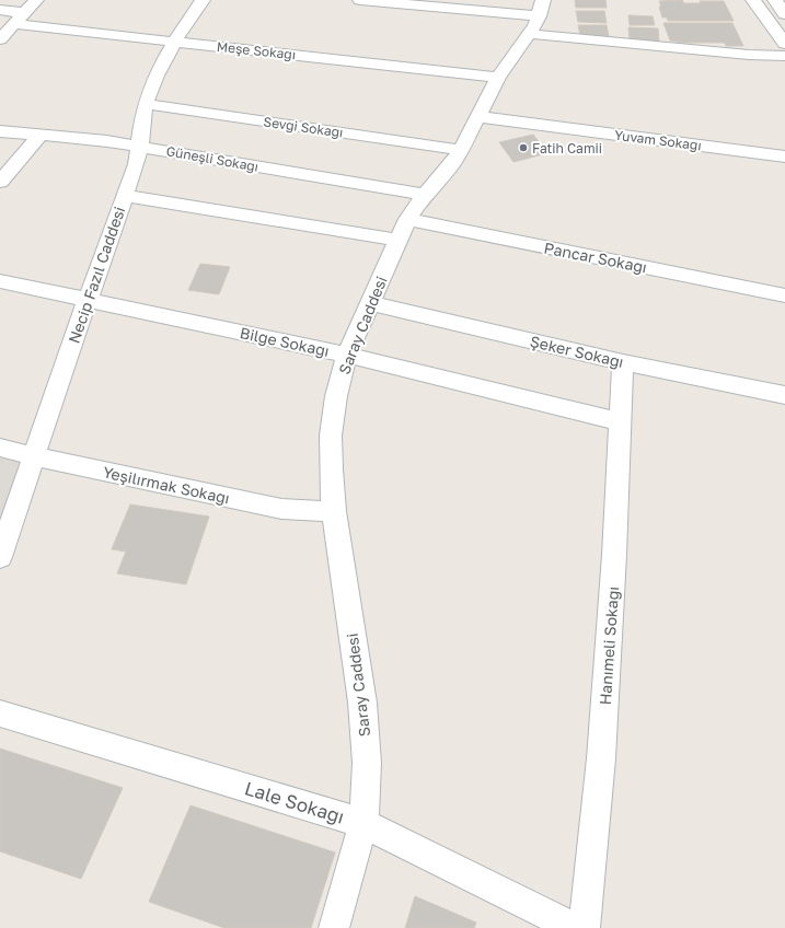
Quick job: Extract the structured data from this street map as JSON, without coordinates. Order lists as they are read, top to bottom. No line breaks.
{"streets":{"street":["Meşe Sokağı","Sevgi Sokağı","Yuvam Sokağı","Güneşli Sokağı","Pancar Sokağı","Necip Fazıl Caddesi","Saray Caddesi","Bilge Sokağı","Şeker Sokağı","Yeşilırmak Sokağı","Hanımeli Sokağı","Lale Sokağı"]},"crossings":[["Meşe Sokağı","Necip Fazıl Caddesi"],["Meşe Sokağı","Saray Caddesi"],["Sevgi Sokağı","Necip Fazıl Caddesi"],["Sevgi Sokağı","Saray Caddesi"],["Yuvam Sokağı","Saray Caddesi"],["Güneşli Sokağı","Necip Fazıl Caddesi"],["Güneşli Sokağı","Saray Caddesi"],["Pancar Sokağı","Saray Caddesi"],["Necip Fazıl Caddesi","Bilge Sokağı"],["Necip Fazıl Caddesi","Yeşilırmak Sokağı"],["Saray Caddesi","Bilge Sokağı"],["Saray Caddesi","Şeker Sokağı"],["Saray Caddesi","Yeşilırmak Sokağı"],["Saray Caddesi","Lale Sokağı"],["Bilge Sokağı","Hanımeli Sokağı"],["Şeker Sokağı","Hanımeli Sokağı"]],"places":["Fatih Camii"]}
